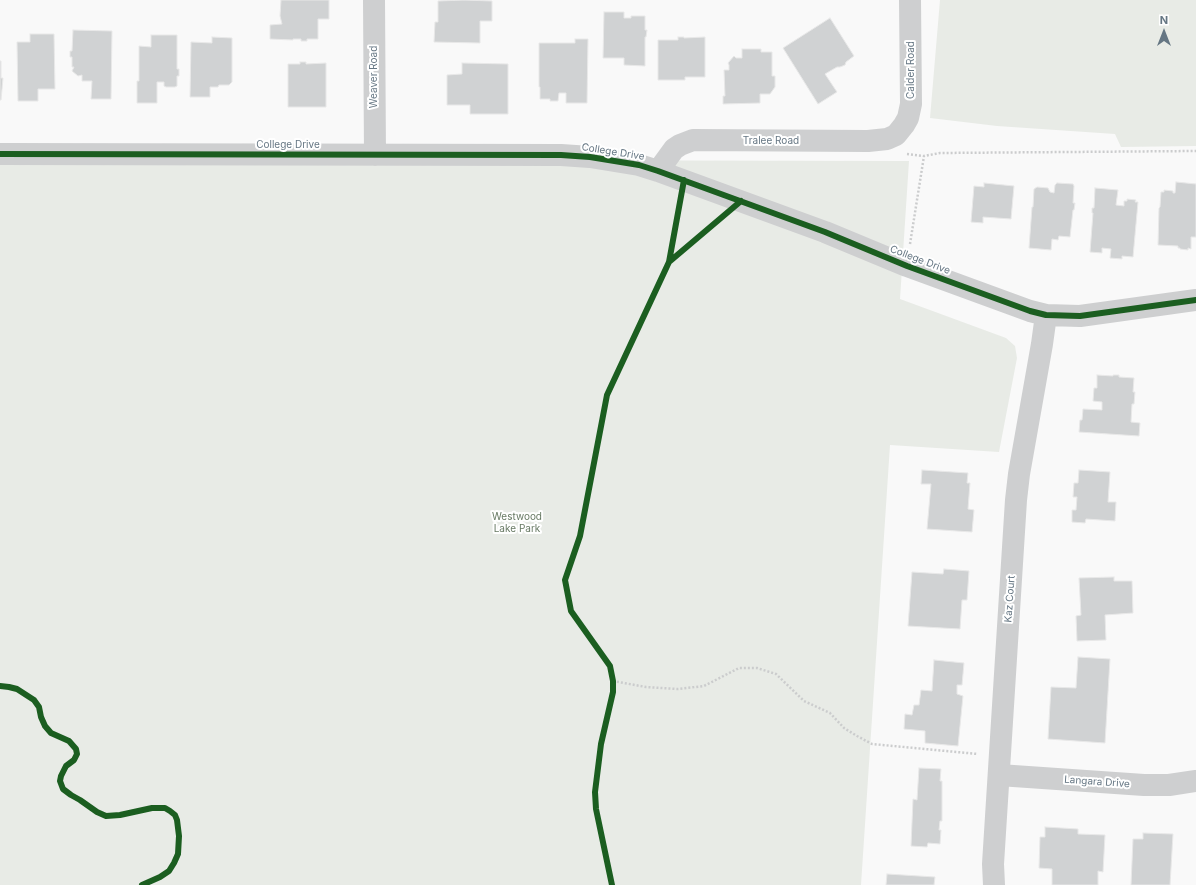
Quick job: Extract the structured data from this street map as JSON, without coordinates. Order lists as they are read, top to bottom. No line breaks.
{"streets":{"street":["Calder Road","Weaver Road","Tralee Road","College Drive","Kaz Court","Langara Drive"]},"crossings":[["Calder Road","Tralee Road"],["Weaver Road","College Drive"],["Tralee Road","College Drive"],["College Drive","Kaz Court"],["Kaz Court","Langara Drive"]],"parks":["Westwood Lake Park"],"north":"top"}
